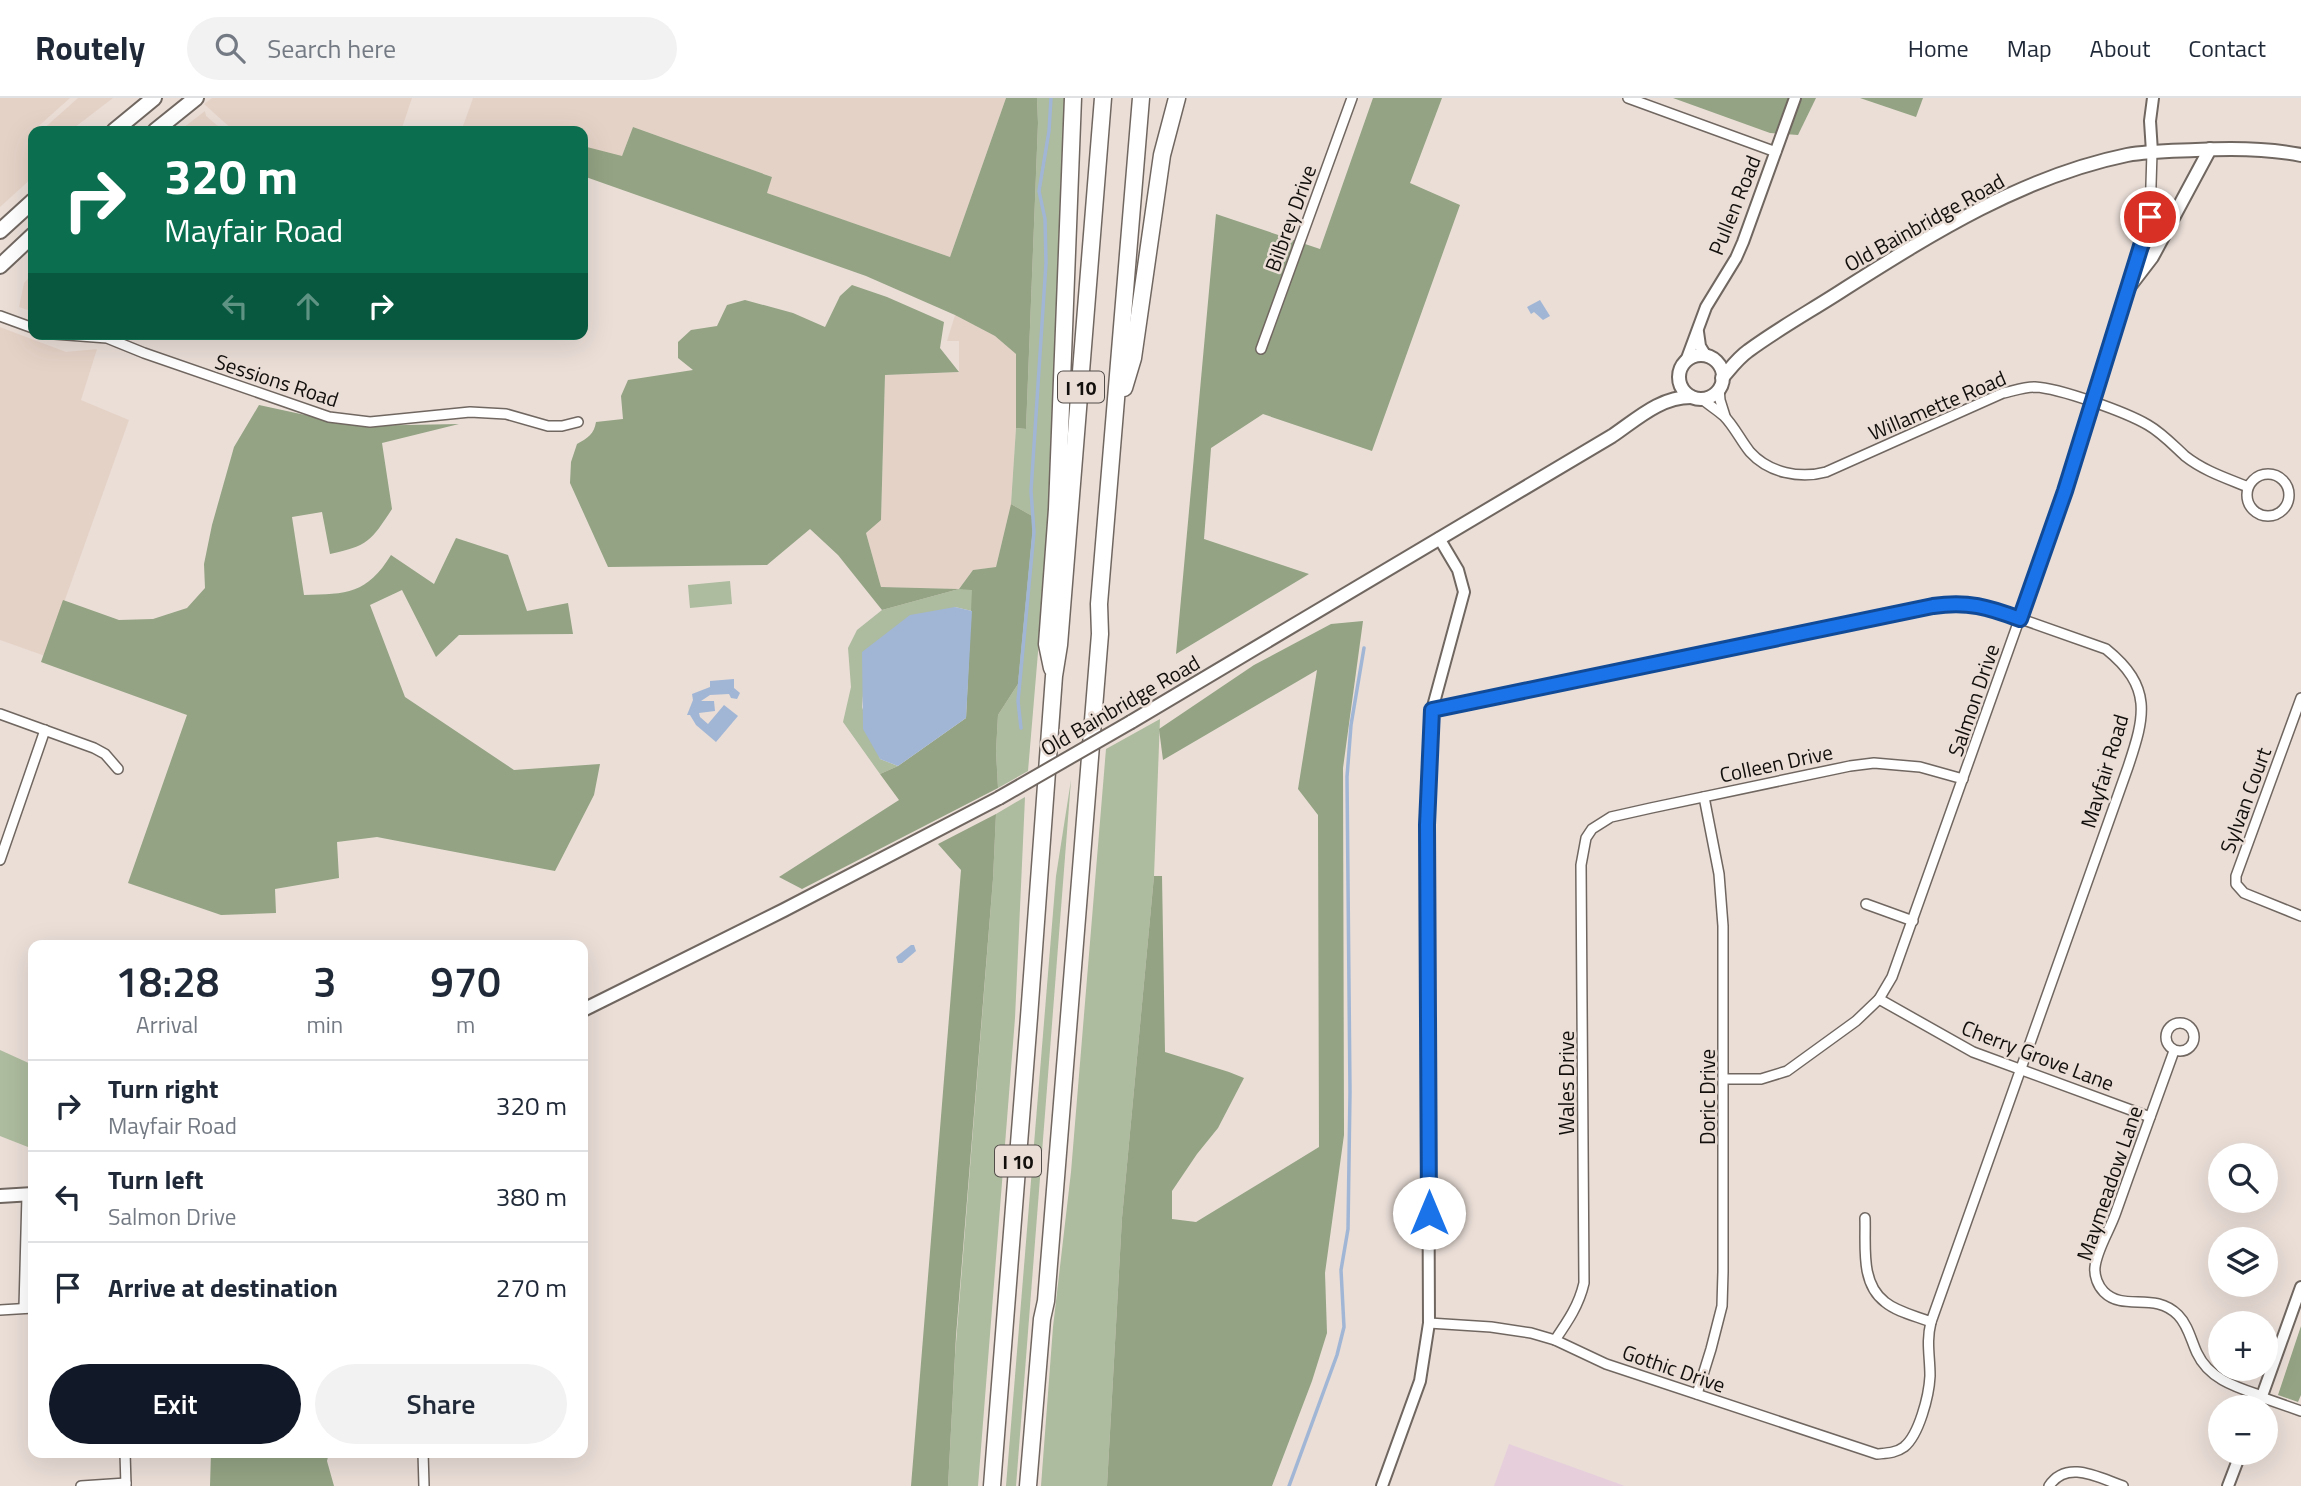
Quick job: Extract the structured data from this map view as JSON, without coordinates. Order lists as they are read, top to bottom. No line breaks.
{"streets":{"highway":["I 10"],"main road":["Old Bainbridge Road"],"street":["Pullen Road","Bilbrey Drive","Sessions Road","Willamette Road","Salmon Drive","Colleen Drive","Mayfair Road","Sylvan Court","Cherry Grove Lane","Wales Drive","Doric Drive","Maymeadow Lane","Gothic Drive"]},"crossings":[["Pullen Road","Old Bainbridge Road"],["Pullen Road","Willamette Road"],["Old Bainbridge Road","Willamette Road"],["Old Bainbridge Road","Salmon Drive"],["Willamette Road","Salmon Drive"],["Salmon Drive","Colleen Drive"],["Salmon Drive","Mayfair Road"],["Salmon Drive","Cherry Grove Lane"],["Salmon Drive","Doric Drive"],["Colleen Drive","Wales Drive"],["Colleen Drive","Doric Drive"],["Mayfair Road","Cherry Grove Lane"],["Mayfair Road","Gothic Drive"],["Cherry Grove Lane","Maymeadow Lane"],["Wales Drive","Gothic Drive"],["Doric Drive","Gothic Drive"]],"page":{"header":"Routely","search":"Search here","nav":["Home","Map","About","Contact"],"turn":["320 m","Mayfair Road"],"eta":["18:28","Arrival","3","min","970","m"],"list":[{"name":"Turn right","note":"Mayfair Road","value":"320 m"},{"name":"Turn left","note":"Salmon Drive","value":"380 m"},{"name":"Arrive at destination","value":"270 m"}],"map_buttons":["+","−"],"buttons":["Exit","Share"]}}
